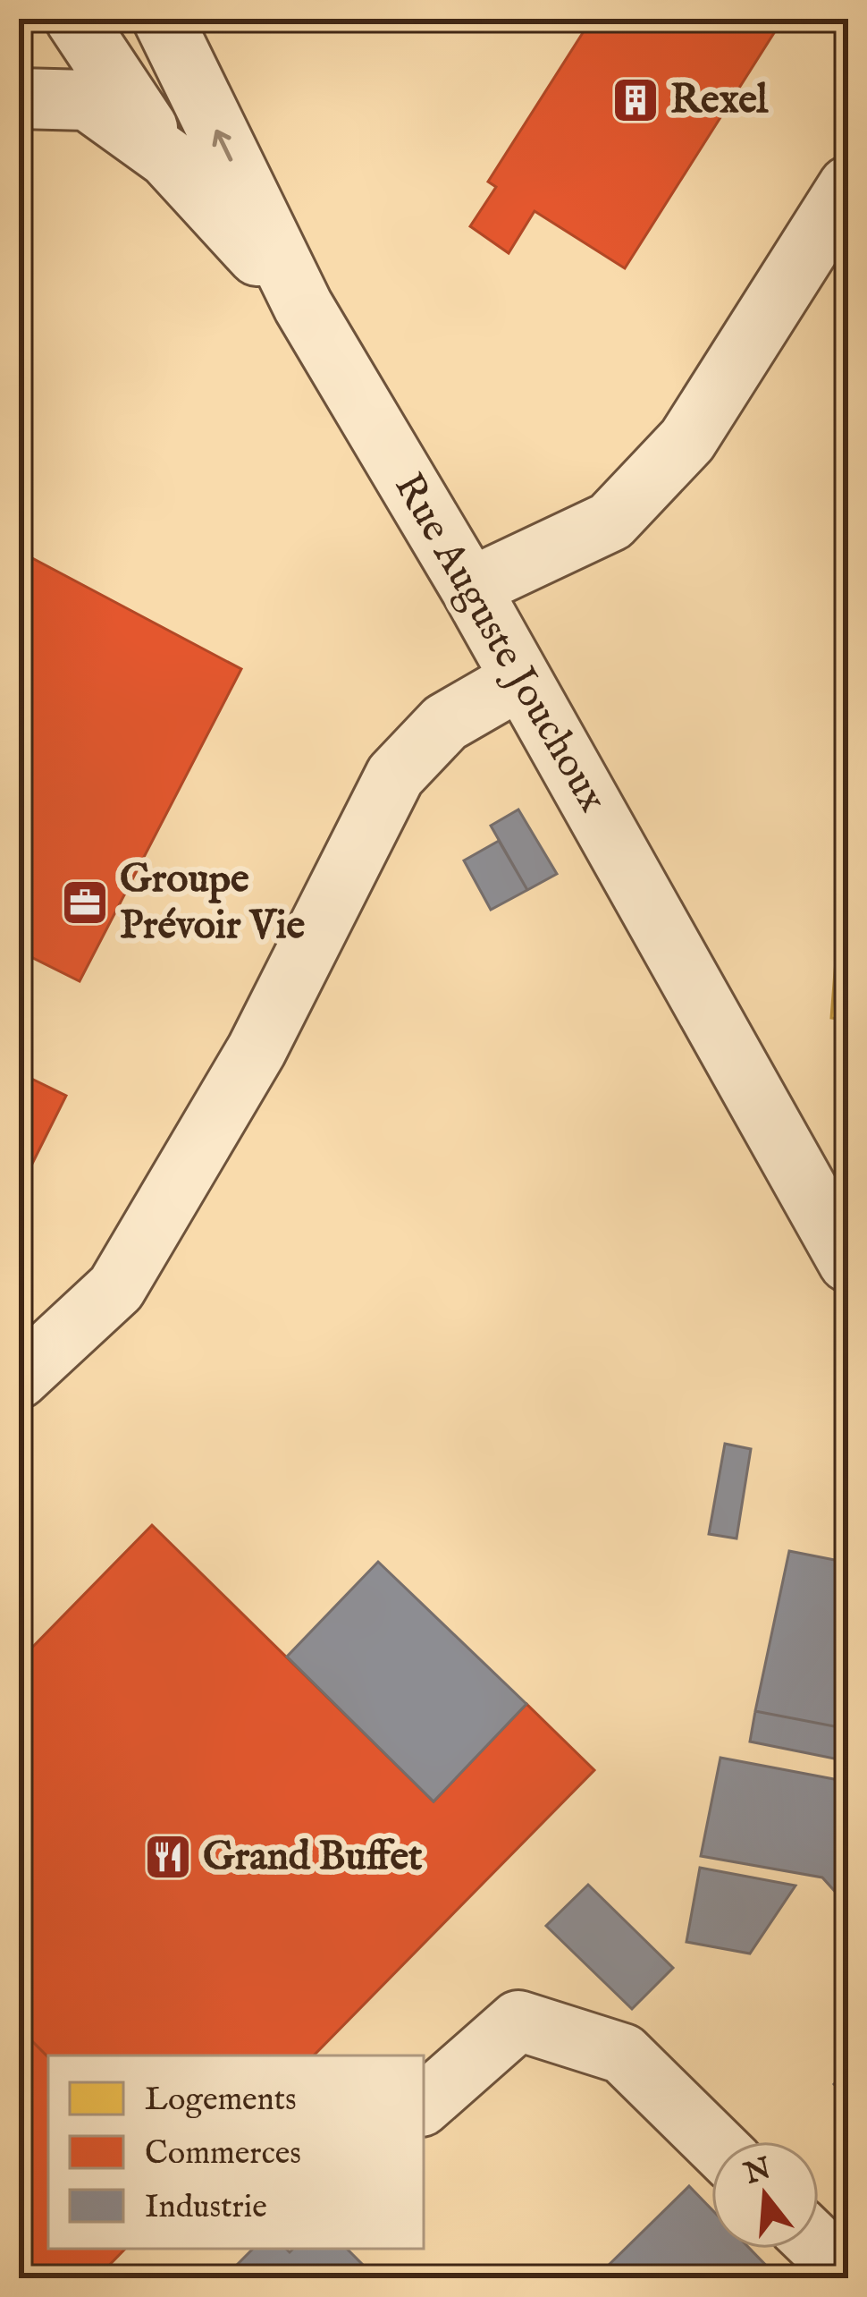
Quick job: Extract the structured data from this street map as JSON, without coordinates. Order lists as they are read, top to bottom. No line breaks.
{"streets":{"street":["Rue Auguste Jouchoux"]},"places":{"building":["Rexel"],"office":["Groupe Prévoir Vie"],"restaurant":["Grand Buffet"]},"legend":["Logements","Commerces","Industrie"],"north":"top"}
